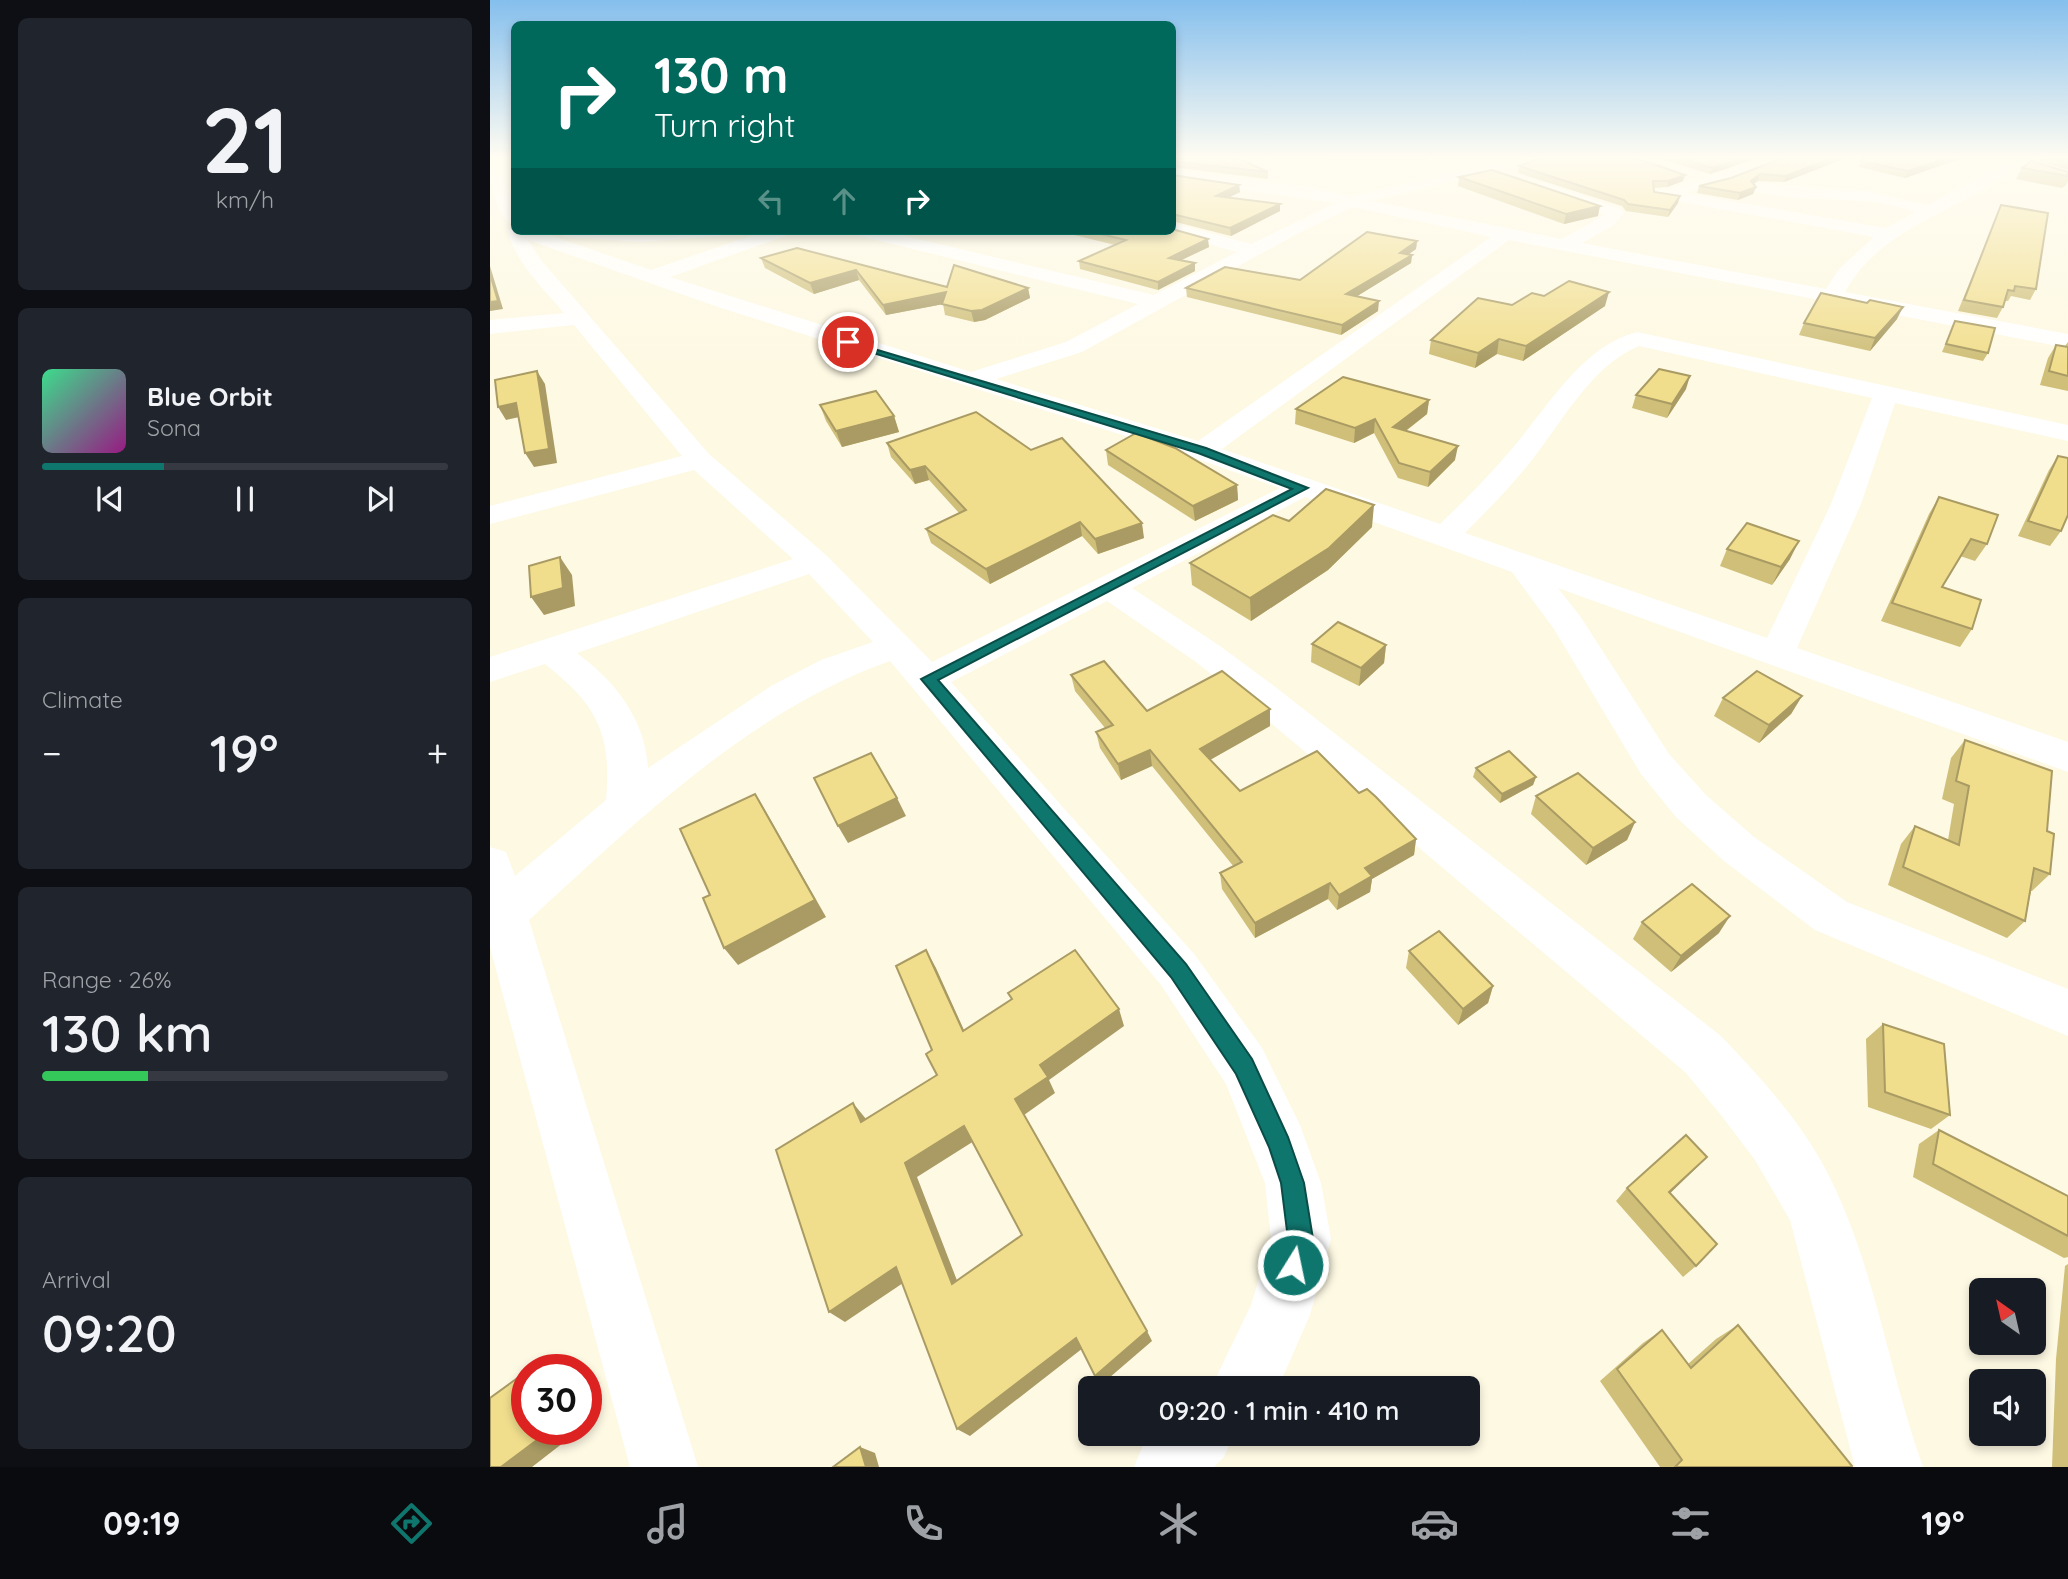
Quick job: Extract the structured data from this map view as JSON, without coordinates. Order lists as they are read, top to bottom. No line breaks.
{"north":"top left","page":{"tile":[["21","km/h"],"Climate",["Range · 26%","130 km"],["Arrival","09:20"]],"turn":["130 m","Turn right"],"song":["Blue Orbit","Sona"],"heat":["−","19°","+"],"limit":"30","trip":"09:20 · 1 min · 410 m","tabs":["09:19","19°"]}}
